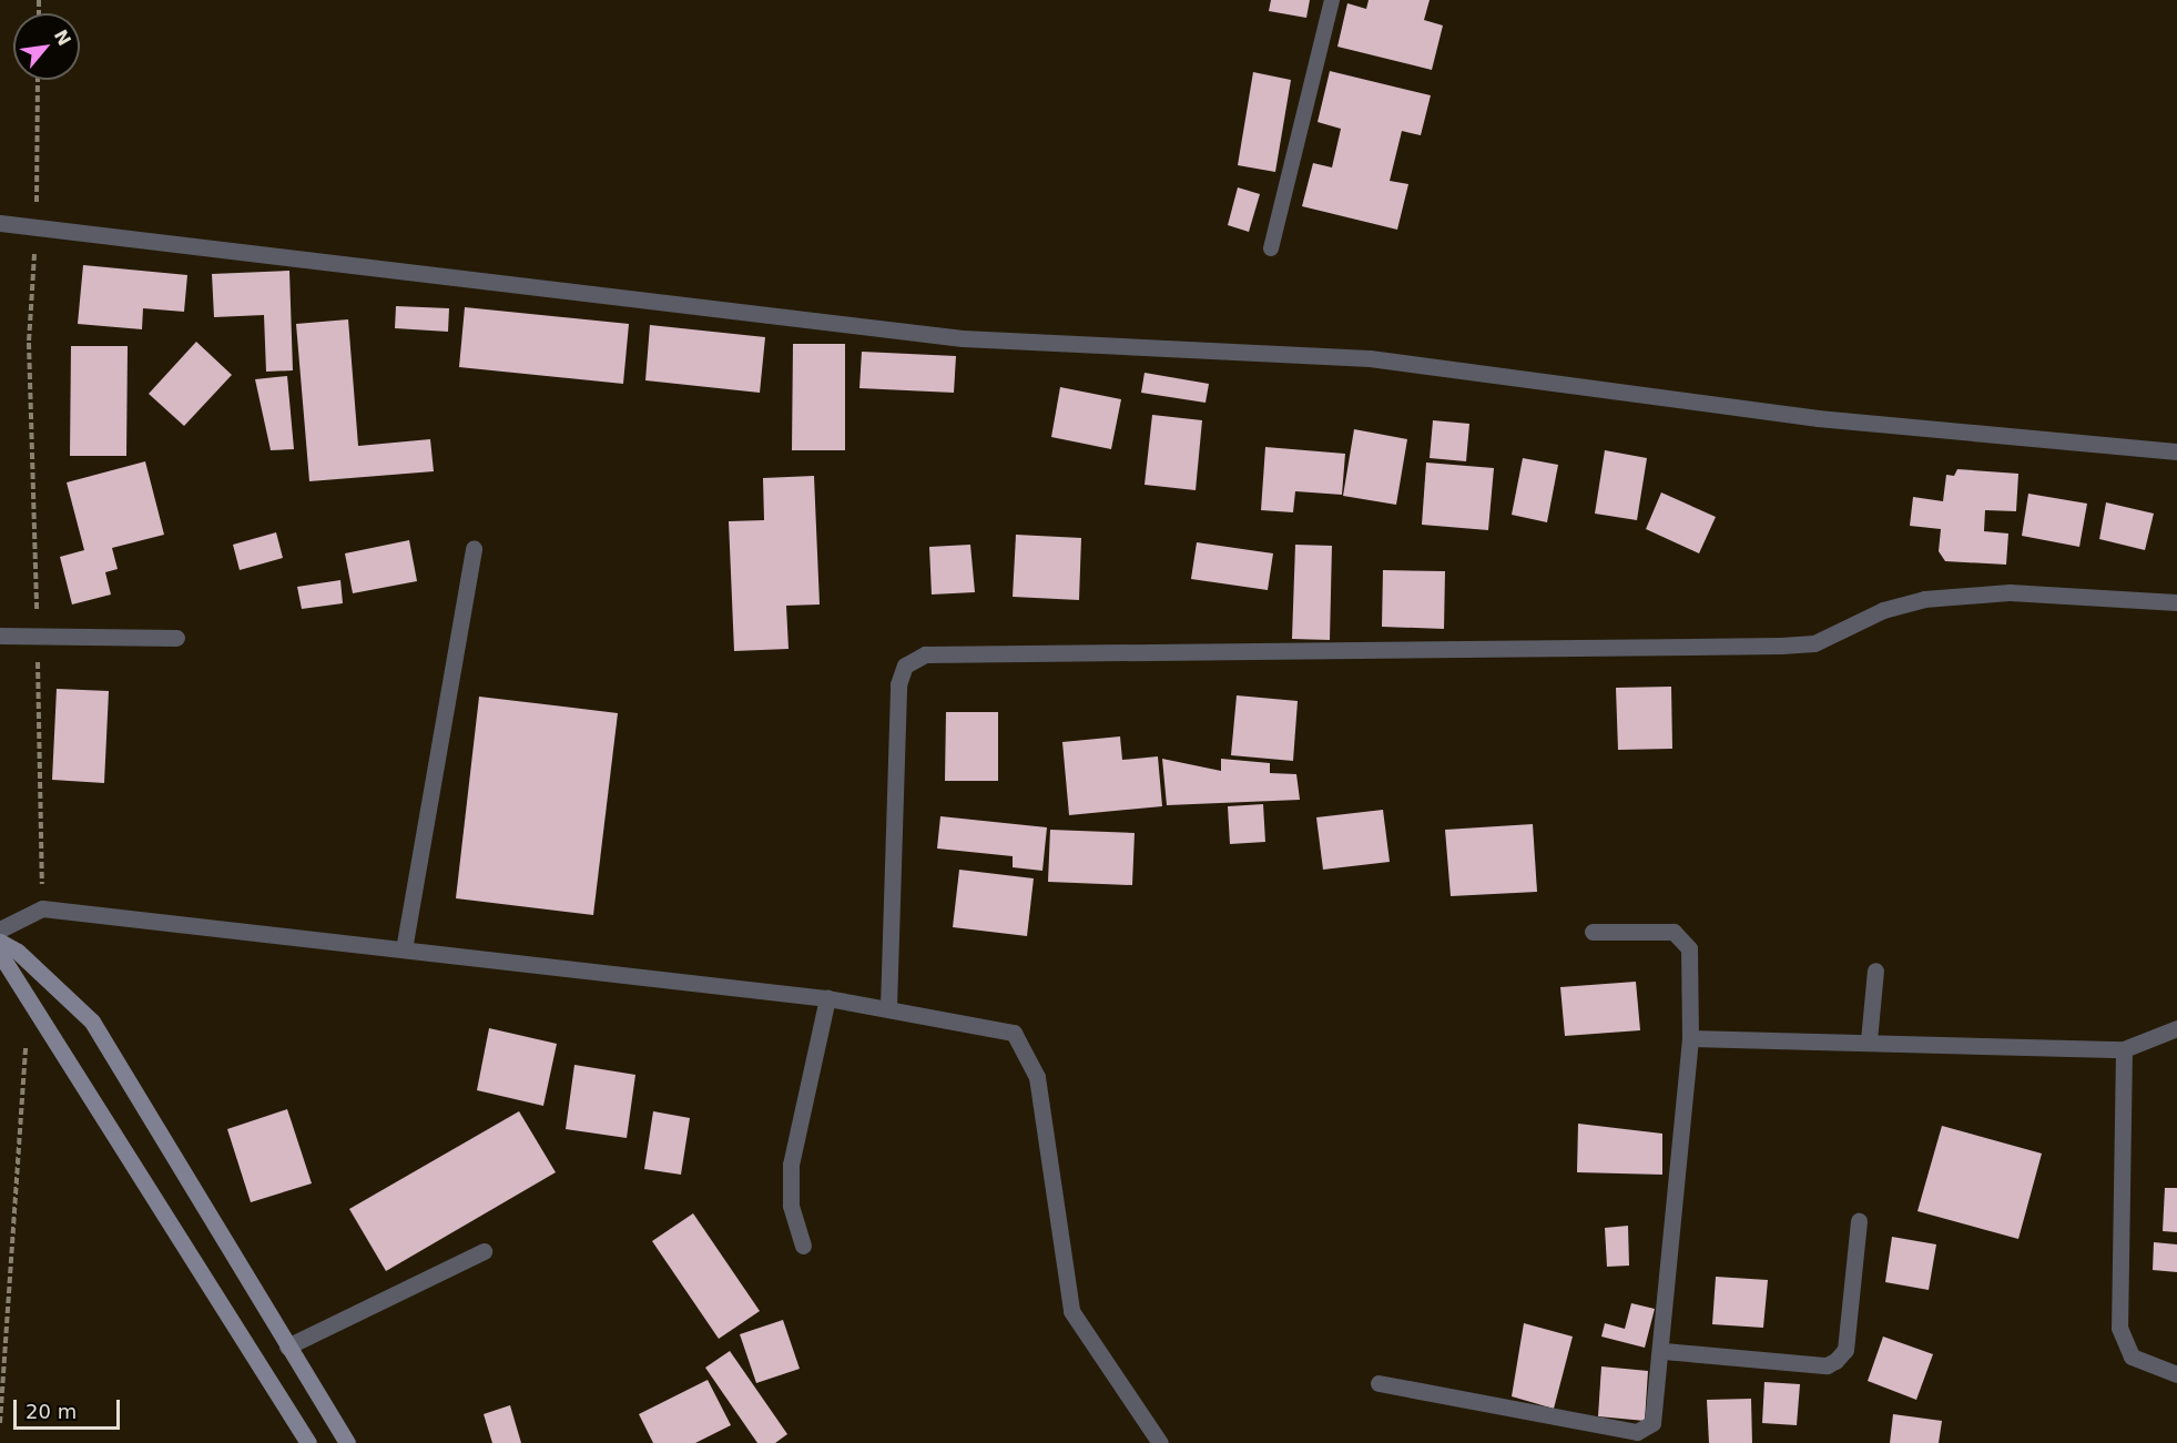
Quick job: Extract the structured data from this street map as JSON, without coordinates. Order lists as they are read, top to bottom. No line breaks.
{"scale_bar":"20 m","north":"top right"}
